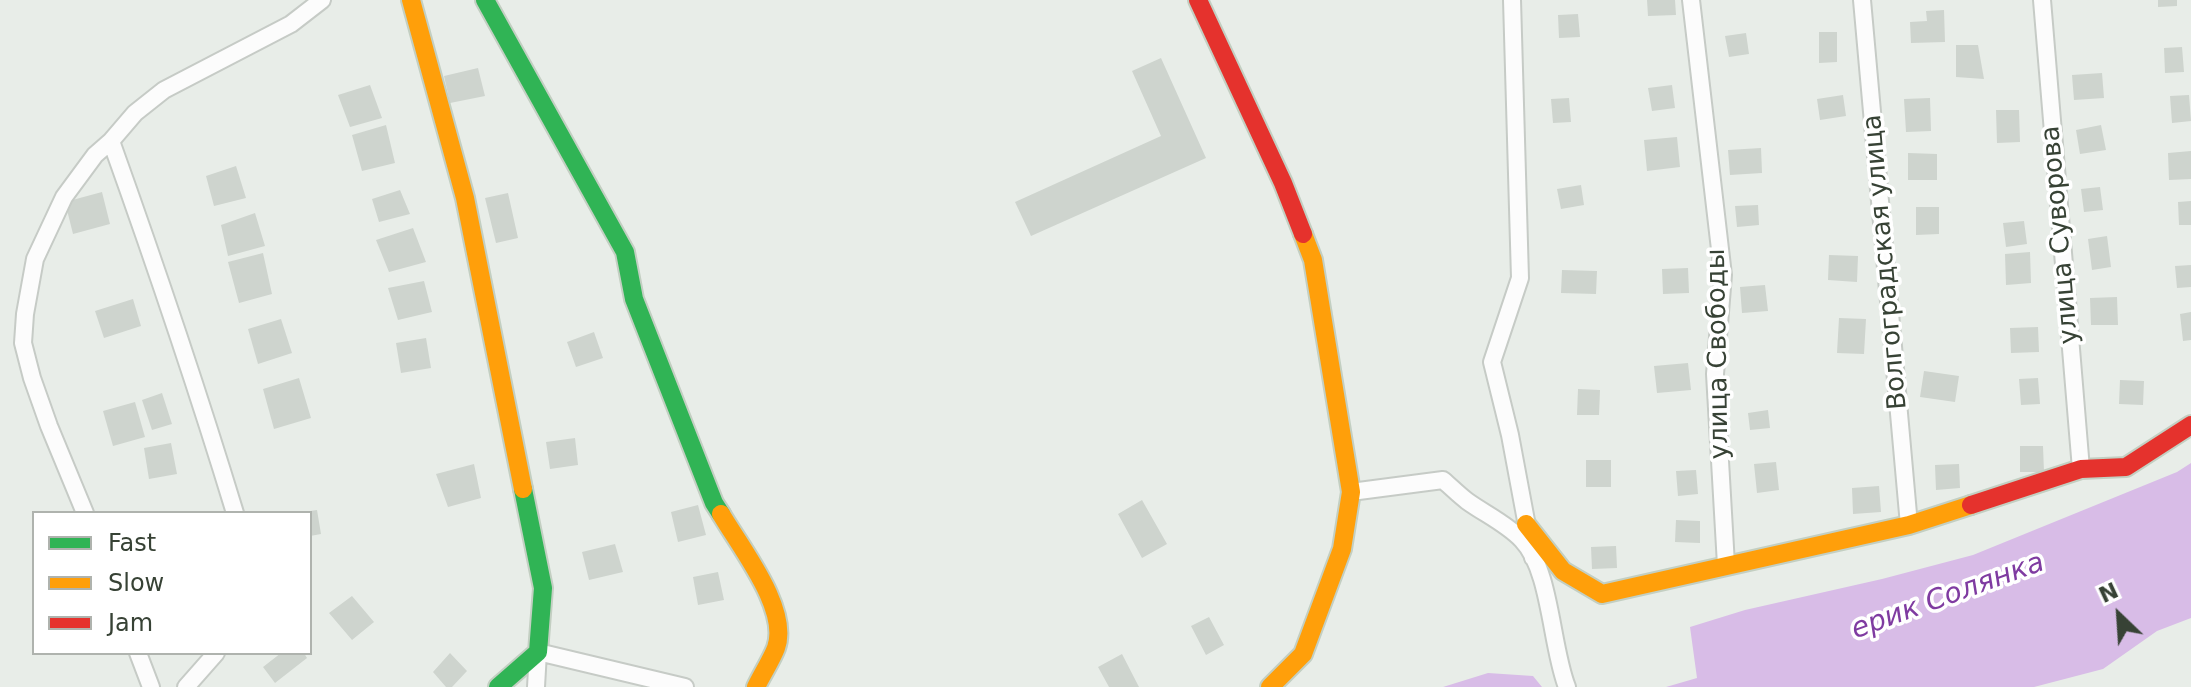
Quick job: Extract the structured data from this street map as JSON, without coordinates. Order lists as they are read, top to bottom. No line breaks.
{"streets":{"street":["улица Суворова","Волгоградская улица","улица Свободы"]},"water":["ерик Солянка"],"legend":["Fast","Slow","Jam"],"north":"top left"}
